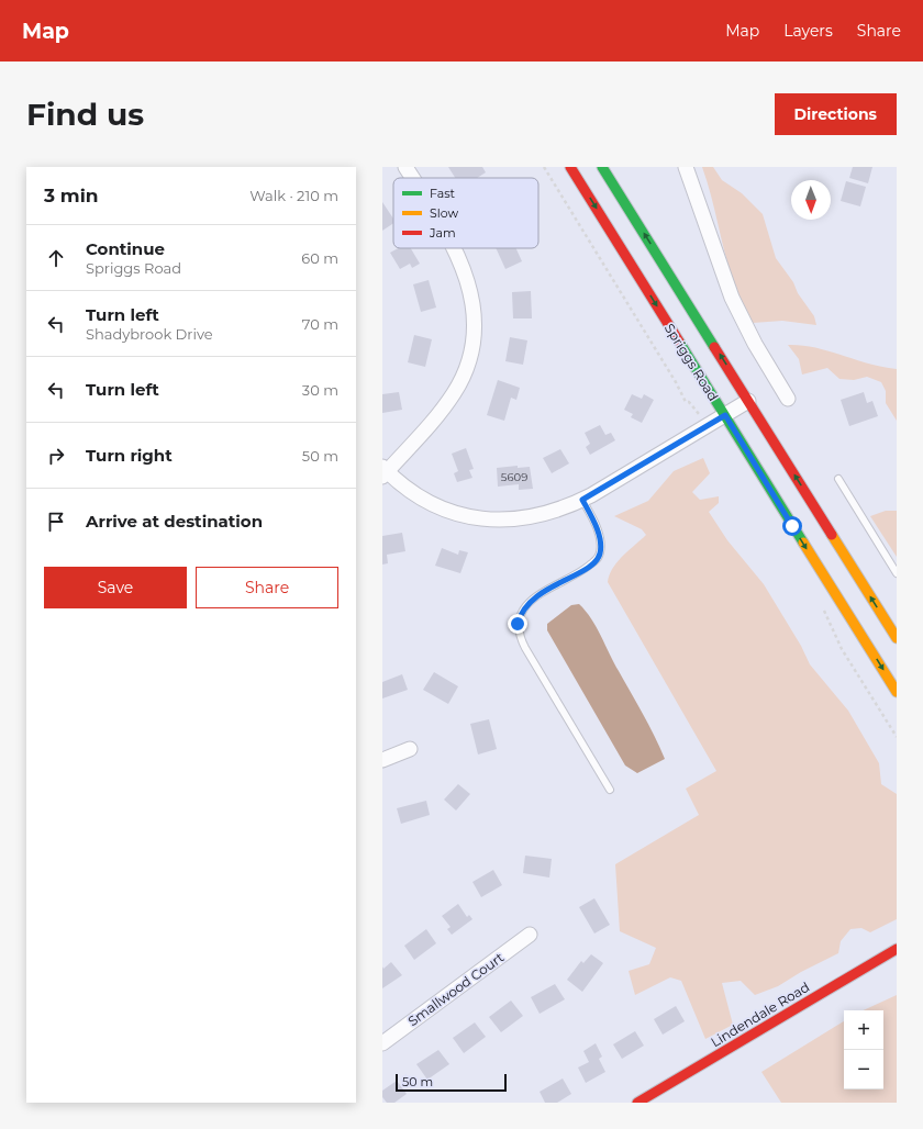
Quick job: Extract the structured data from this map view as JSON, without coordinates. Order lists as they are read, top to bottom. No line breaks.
{"streets":{"main road":["Spriggs Road","Lindendale Road"],"street":["Smallwood Court"]},"house_numbers":["5609"],"legend":["Fast","Slow","Jam"],"scale_bar":"50 m","north":"bottom","page":{"header":"Map","nav":["Map","Layers","Share"],"buttons":["Directions",["Save","Share"]],"title":"Find us","heading":["3 min","Walk · 210 m"],"list":[["Continue","Spriggs Road","60 m"],["Turn left","Shadybrook Drive","70 m"],["Turn left","30 m"],["Turn right","50 m"],"Arrive at destination"],"map_buttons":["+","−"],"scale":"50 m"}}
